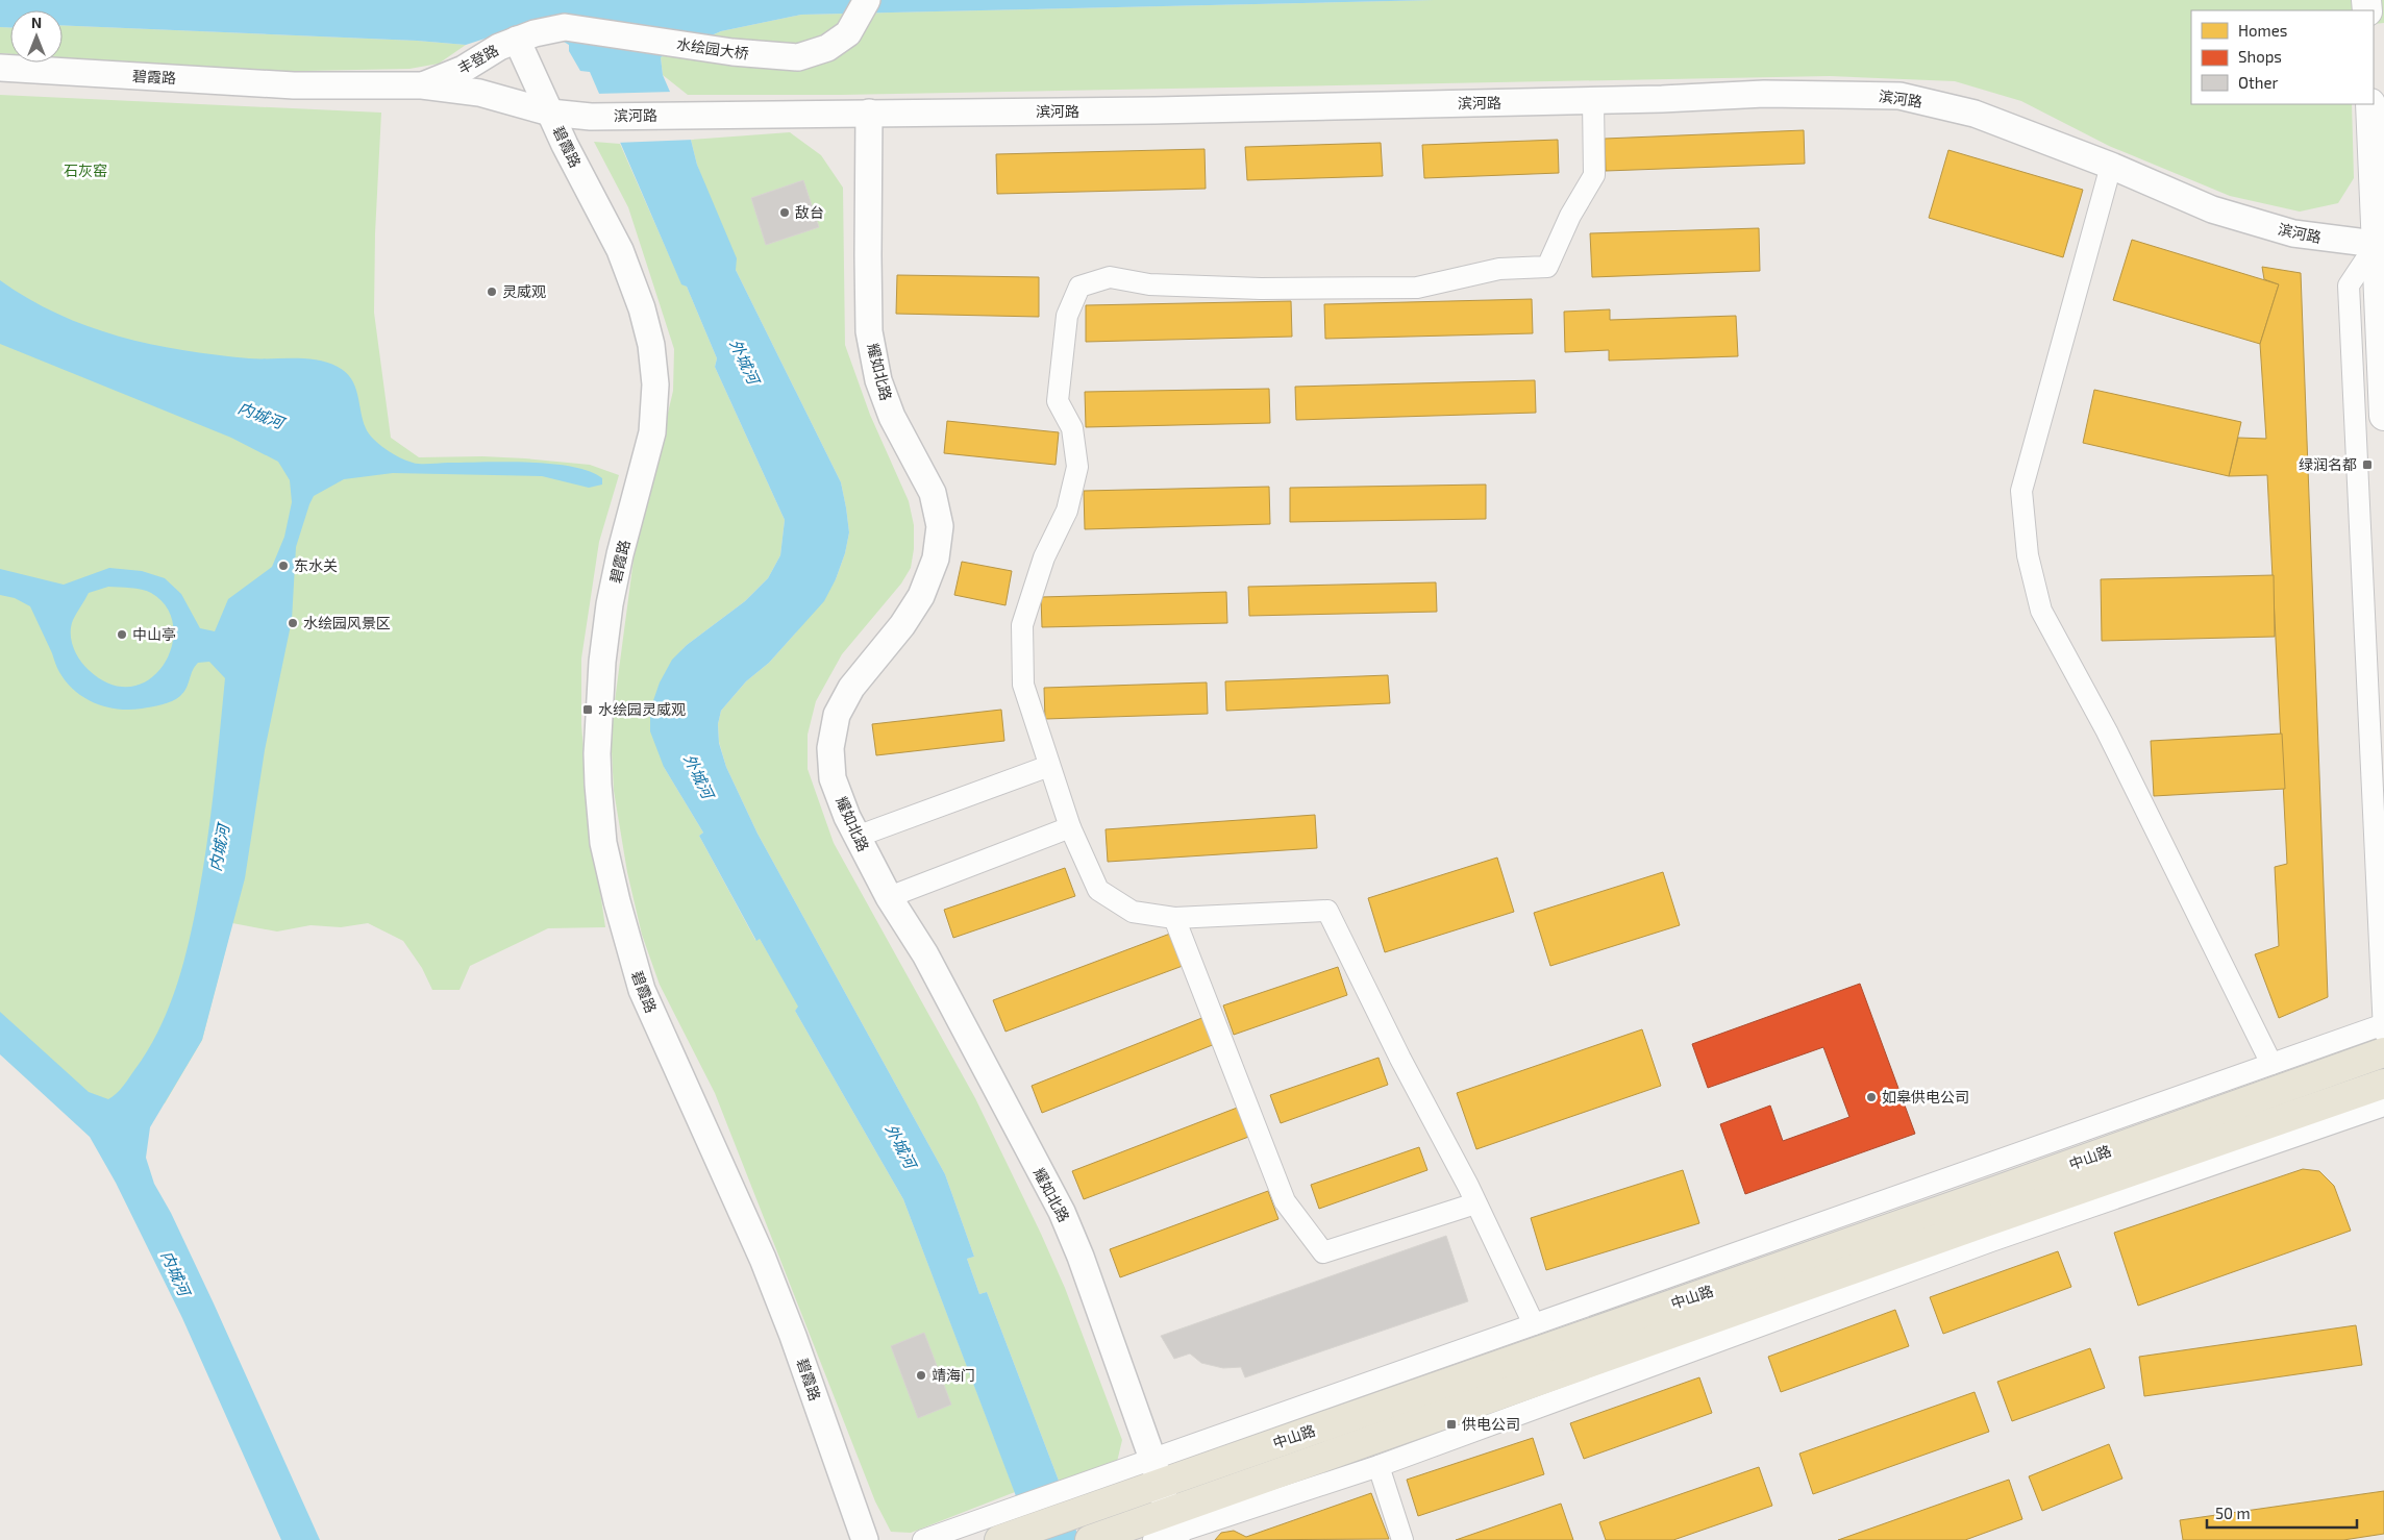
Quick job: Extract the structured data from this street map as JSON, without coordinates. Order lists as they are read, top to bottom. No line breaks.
{"streets":{"main road":["中山路"],"street":["水绘园大桥","丰登路","碧霞路","滨河路","耀如北路"]},"crossings":[["水绘园大桥","丰登路"],["丰登路","碧霞路"],["碧霞路","滨河路"],["滨河路","耀如北路"],["耀如北路","中山路"]],"water":["外城河","内城河"],"parks":["石灰窑"],"places":{"other":["敌台","灵威观","东水关","水绘园风景区","中山亭","如皋供电公司","靖海门"],"transit":["绿润名都","水绘园灵威观","供电公司"]},"legend":["Homes","Shops","Other"],"scale_bar":"50 m","north":"top"}
